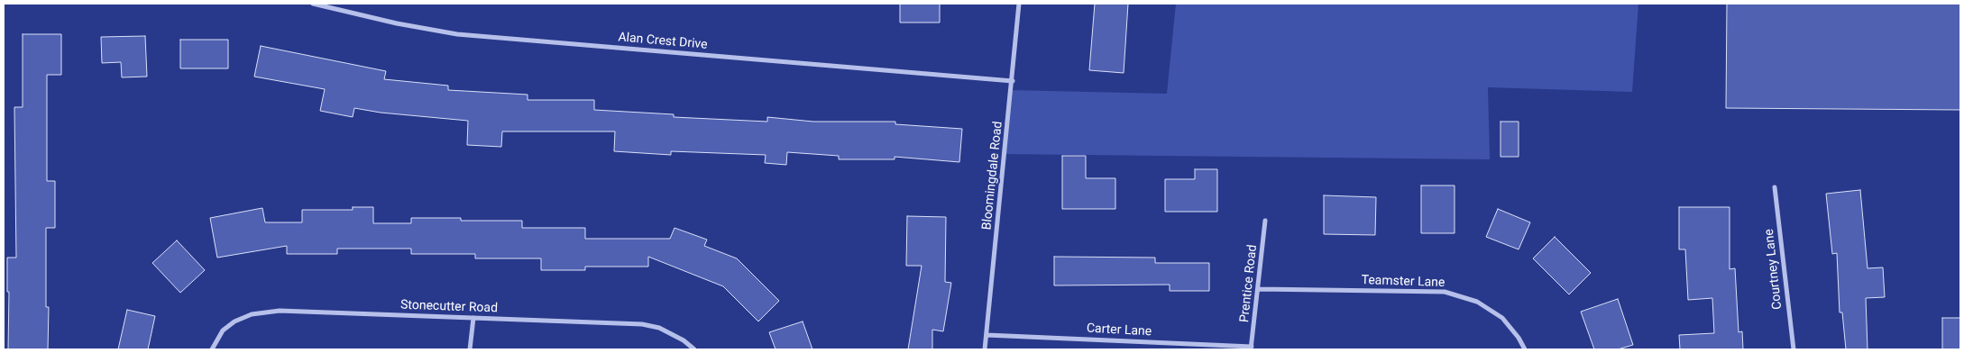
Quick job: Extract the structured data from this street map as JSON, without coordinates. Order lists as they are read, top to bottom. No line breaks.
{"streets":{"street":["Alan Crest Drive","Bloomingdale Road","Courtney Lane","Teamster Lane","Prentice Road","Stonecutter Road","Carter Lane"]},"crossings":[["Alan Crest Drive","Bloomingdale Road"],["Bloomingdale Road","Carter Lane"],["Teamster Lane","Prentice Road"],["Prentice Road","Carter Lane"]]}
